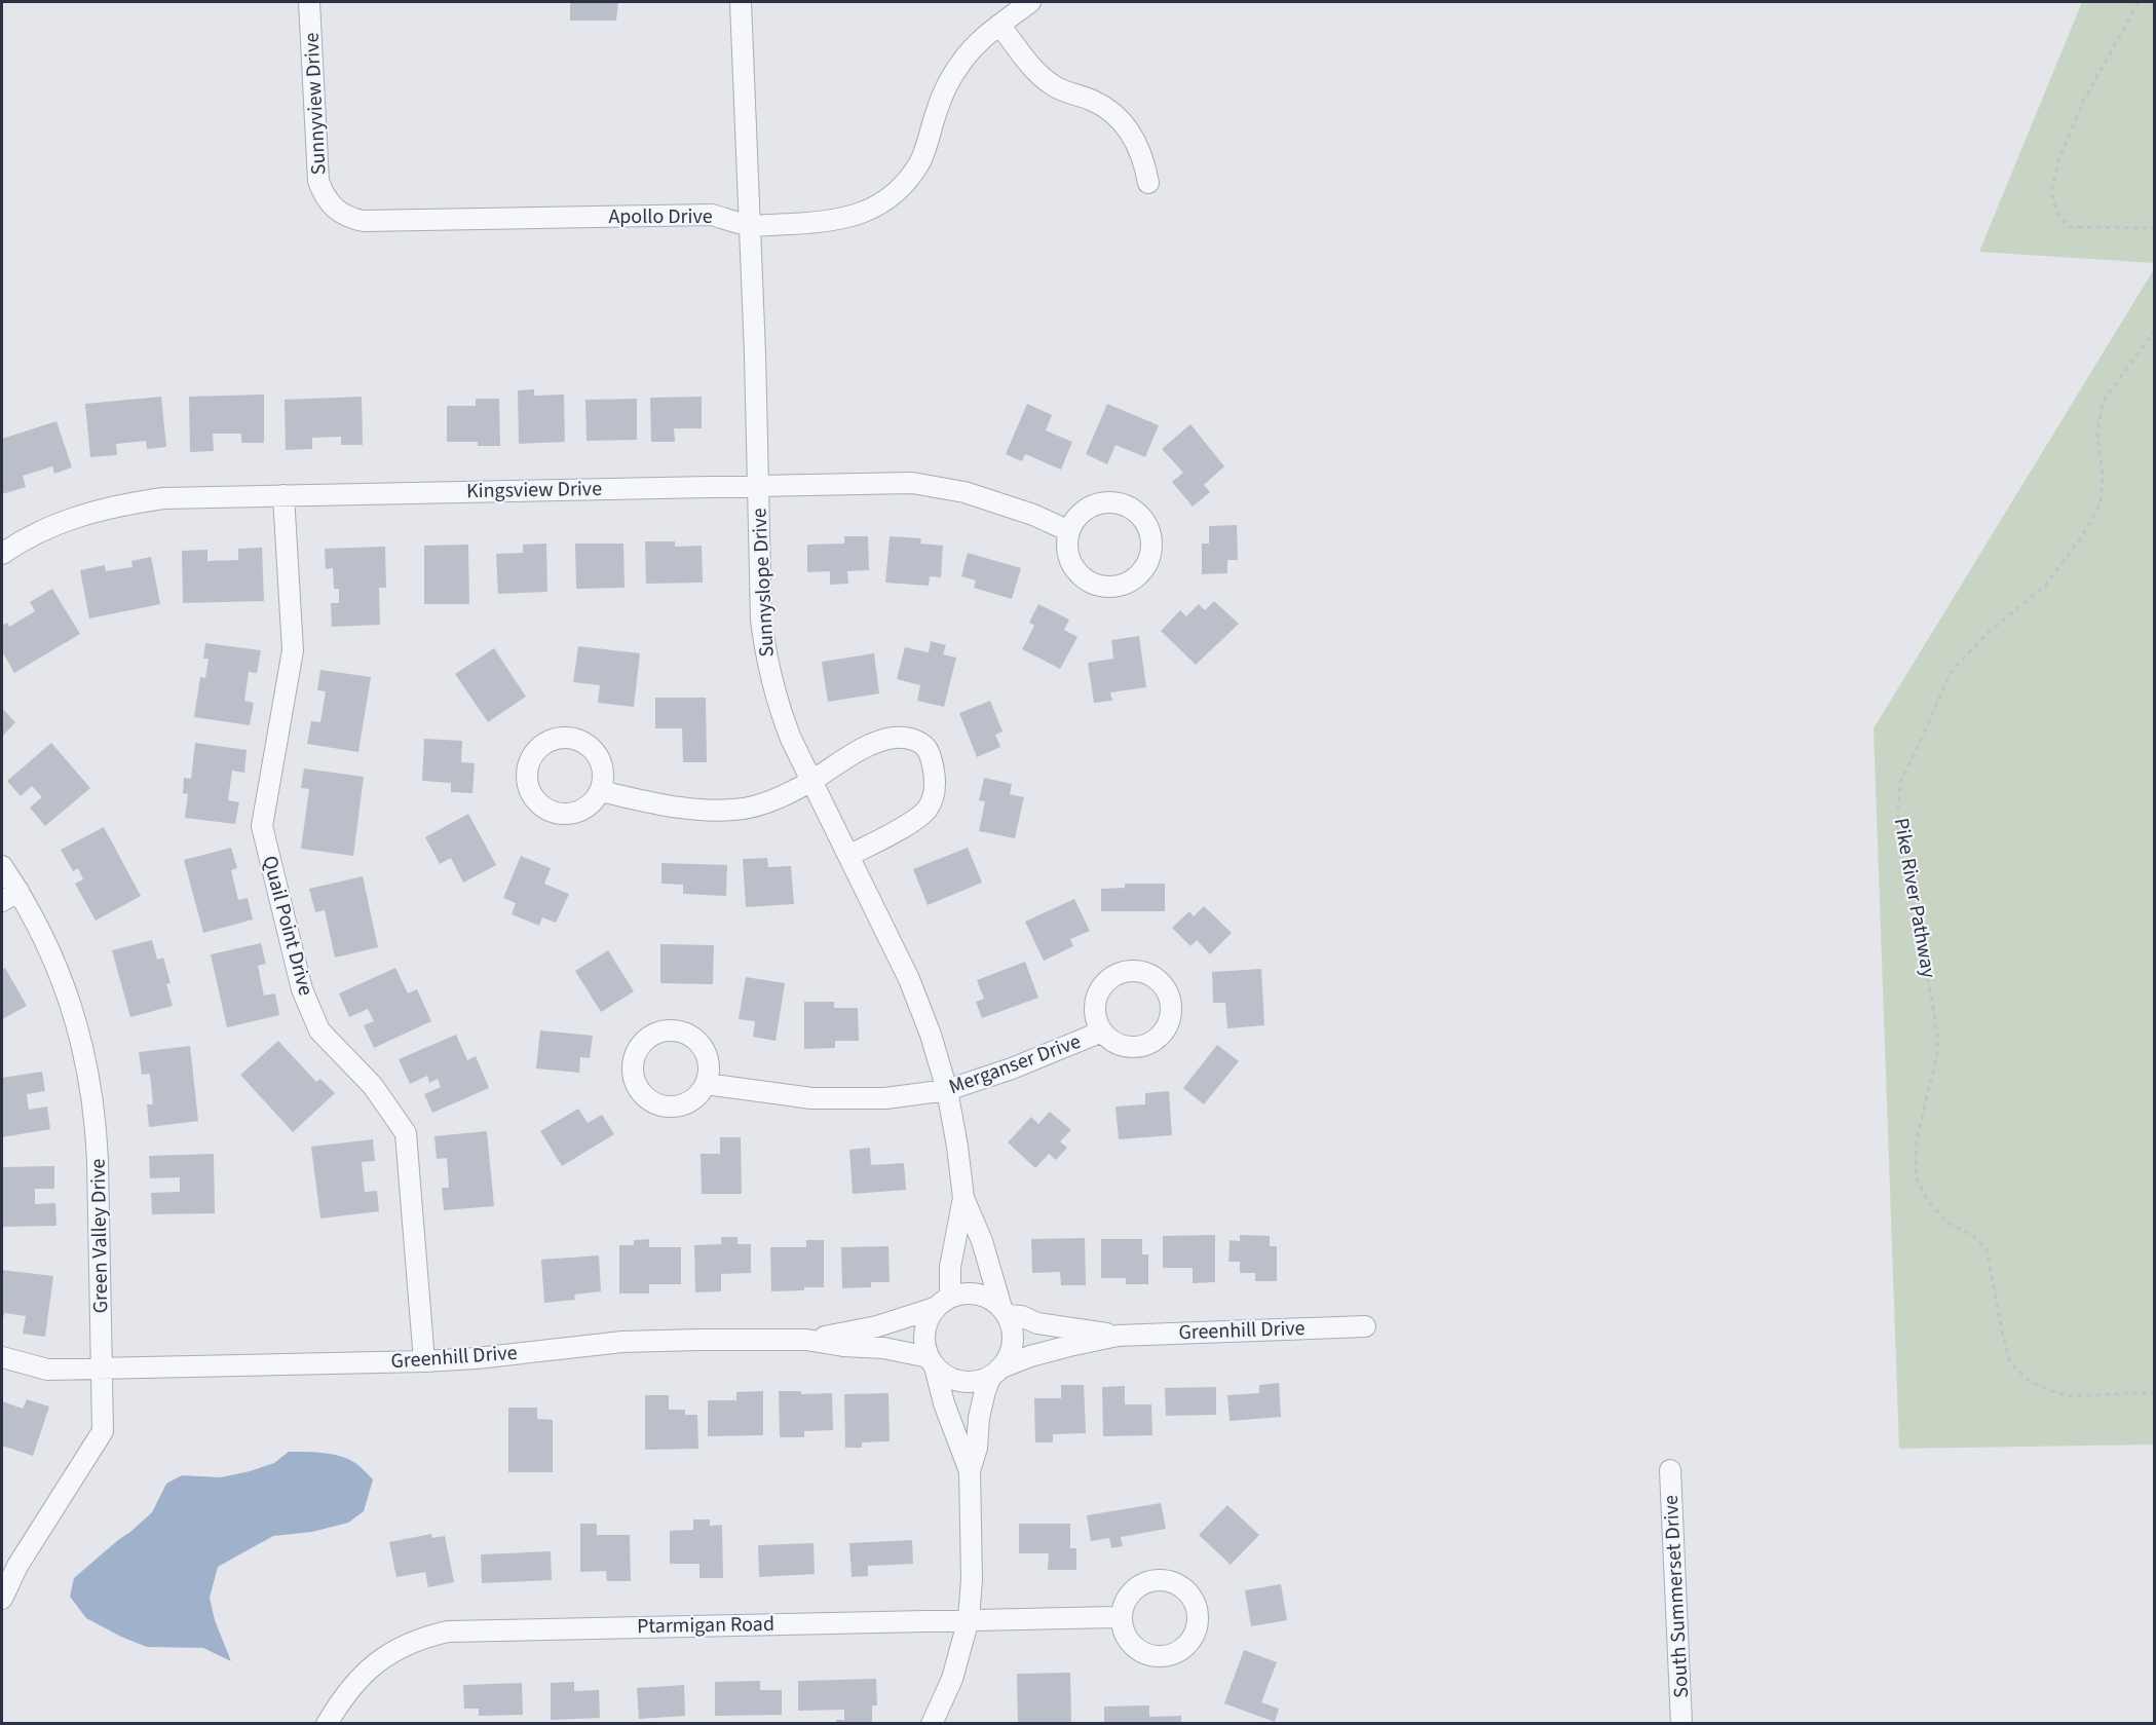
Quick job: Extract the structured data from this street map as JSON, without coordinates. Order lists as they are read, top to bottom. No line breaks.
{"streets":{"street":["Sunnyview Drive","Apollo Drive","Kingsview Drive","Sunnyslope Drive","Quail Point Drive","Merganser Drive","Green Valley Drive","Greenhill Drive","South Summerset Drive","Ptarmigan Road"],"path":["Pike River Pathway"]},"crossings":[["Sunnyview Drive","Apollo Drive"],["Apollo Drive","Sunnyslope Drive"],["Kingsview Drive","Sunnyslope Drive"],["Kingsview Drive","Quail Point Drive"],["Sunnyslope Drive","Merganser Drive"],["Sunnyslope Drive","Greenhill Drive"],["Quail Point Drive","Greenhill Drive"],["Green Valley Drive","Greenhill Drive"]]}
